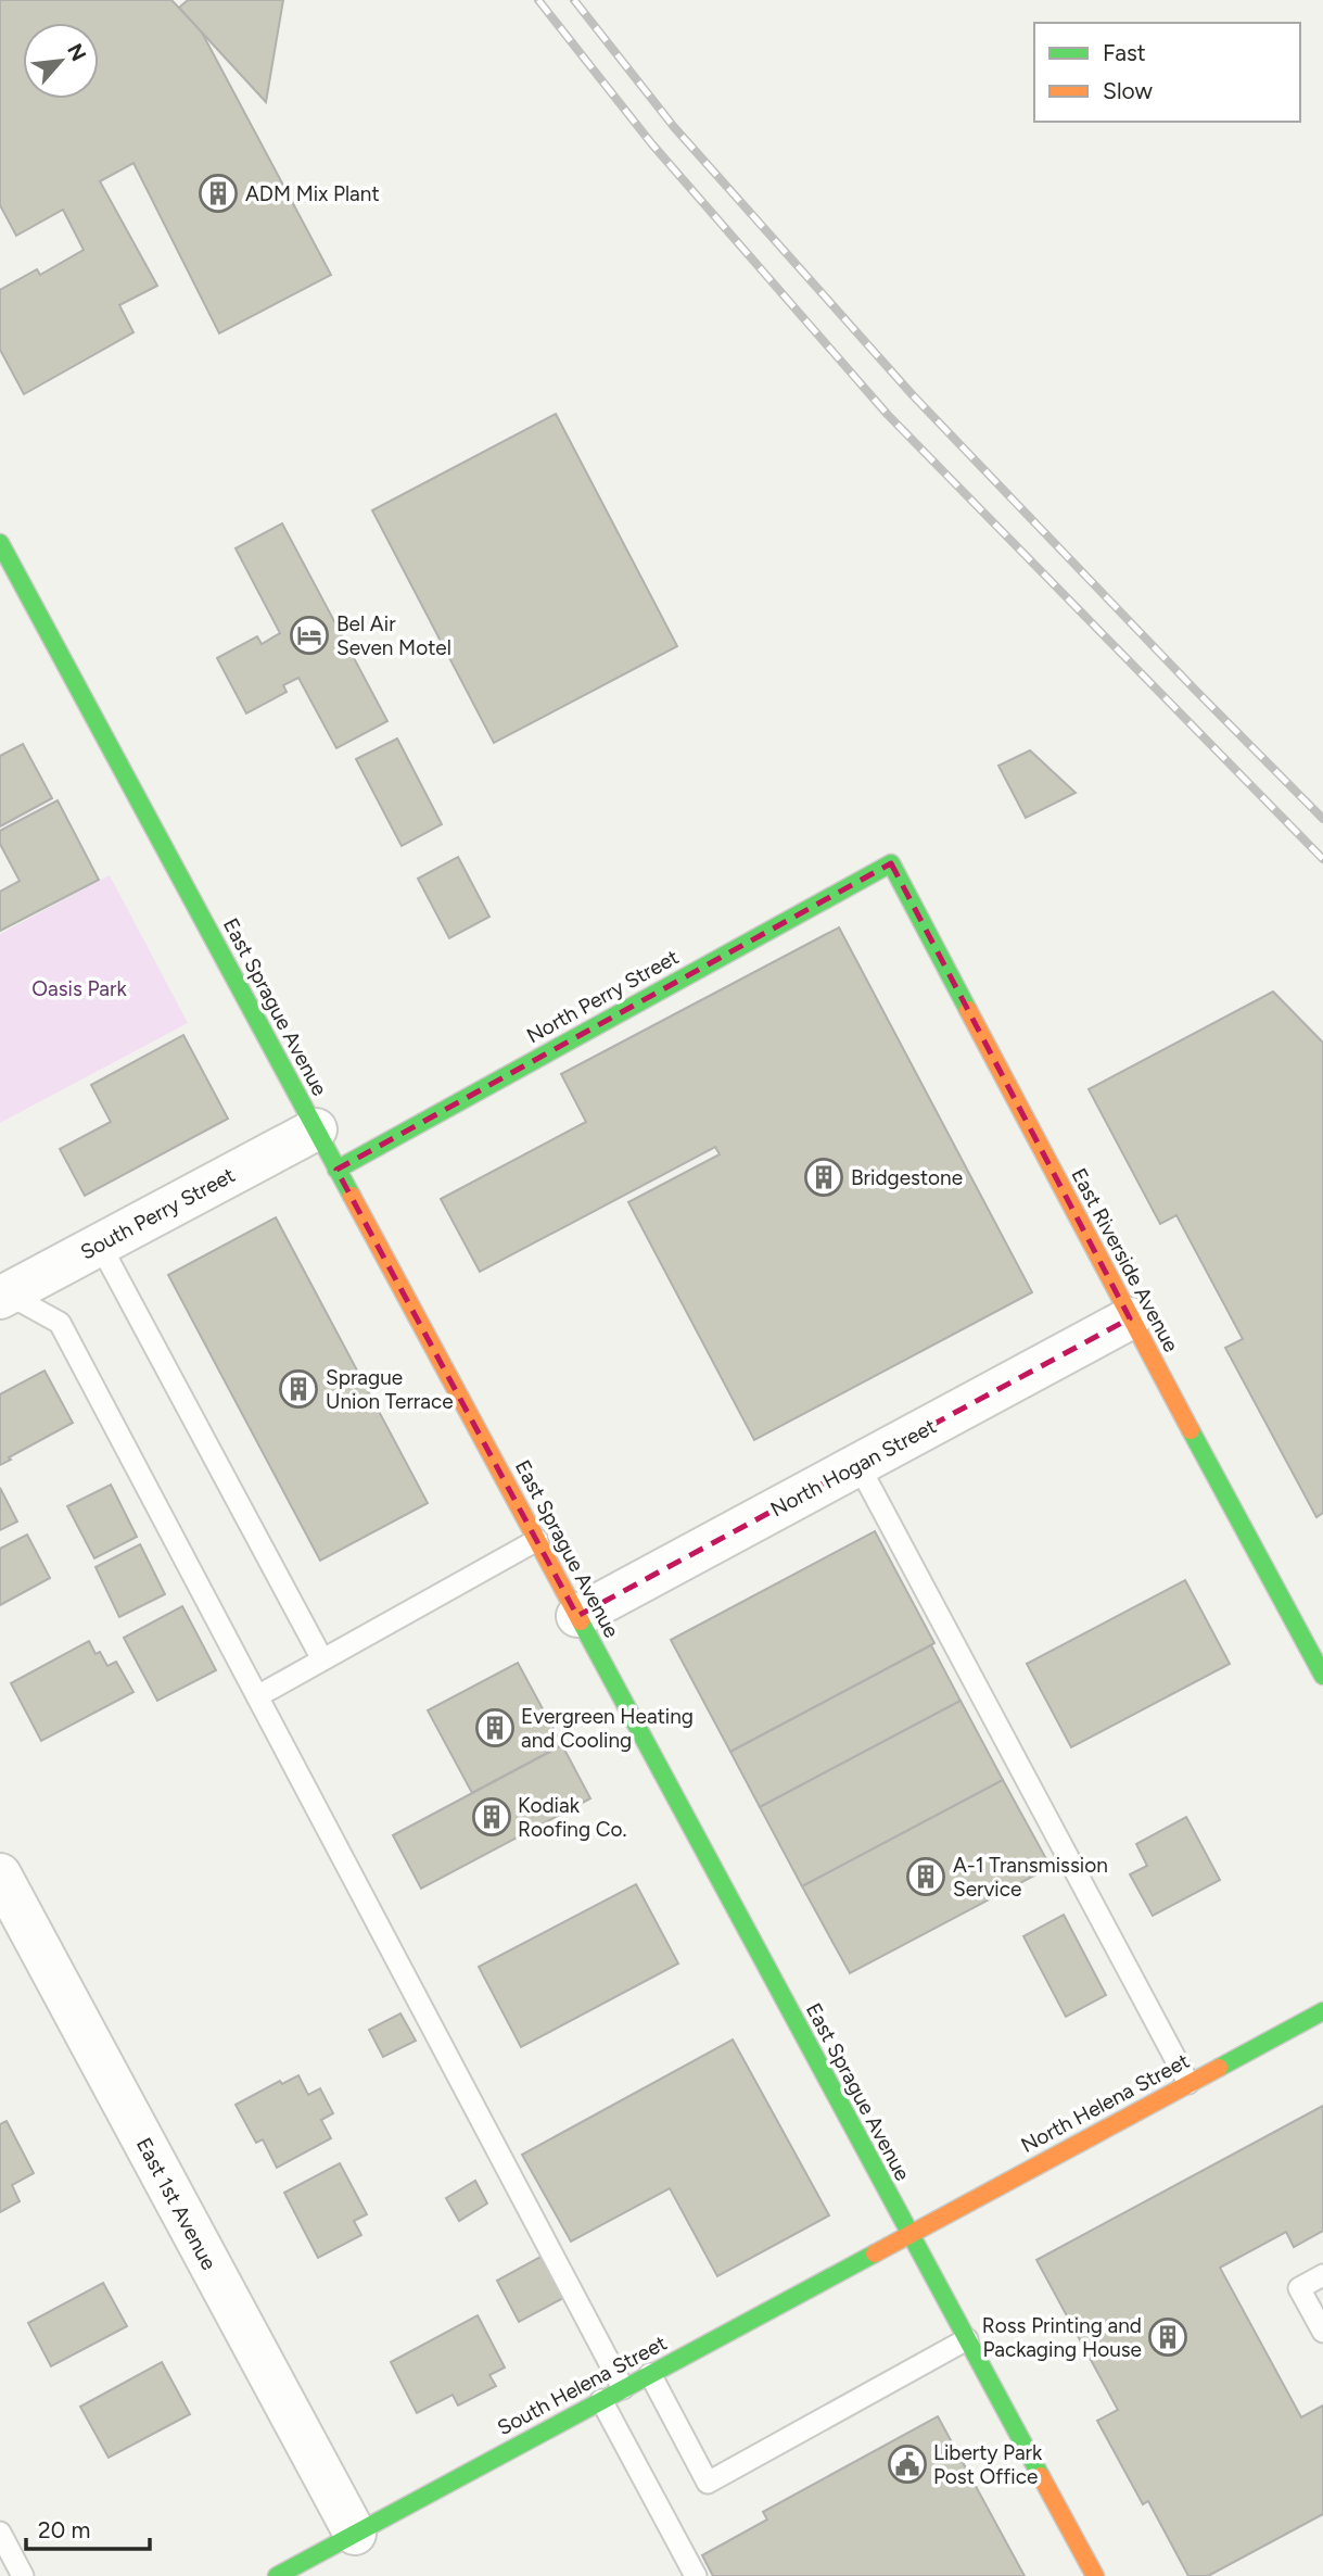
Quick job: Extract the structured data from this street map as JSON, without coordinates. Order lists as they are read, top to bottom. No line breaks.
{"streets":{"street":["North Perry Street","East Sprague Avenue","South Perry Street","East Riverside Avenue","North Hogan Street","North Helena Street","East 1st Avenue","South Helena Street"]},"crossings":[["North Perry Street","East Sprague Avenue"],["North Perry Street","East Riverside Avenue"],["East Sprague Avenue","South Perry Street"],["East Sprague Avenue","North Hogan Street"],["East Sprague Avenue","North Helena Street"],["East Sprague Avenue","South Helena Street"],["East Riverside Avenue","North Hogan Street"],["North Helena Street","South Helena Street"],["East 1st Avenue","South Helena Street"]],"parks":["Oasis Park"],"places":{"building":["ADM Mix Plant","Bridgestone","Sprague Union Terrace","Evergreen Heating and Cooling","Kodiak Roofing Co.","A-1 Transmission Service","Ross Printing and Packaging House"],"hotel":["Bel Air Seven Motel"],"public building":["Liberty Park Post Office"]},"legend":["Fast","Slow"],"scale_bar":"20 m","north":"top right"}
